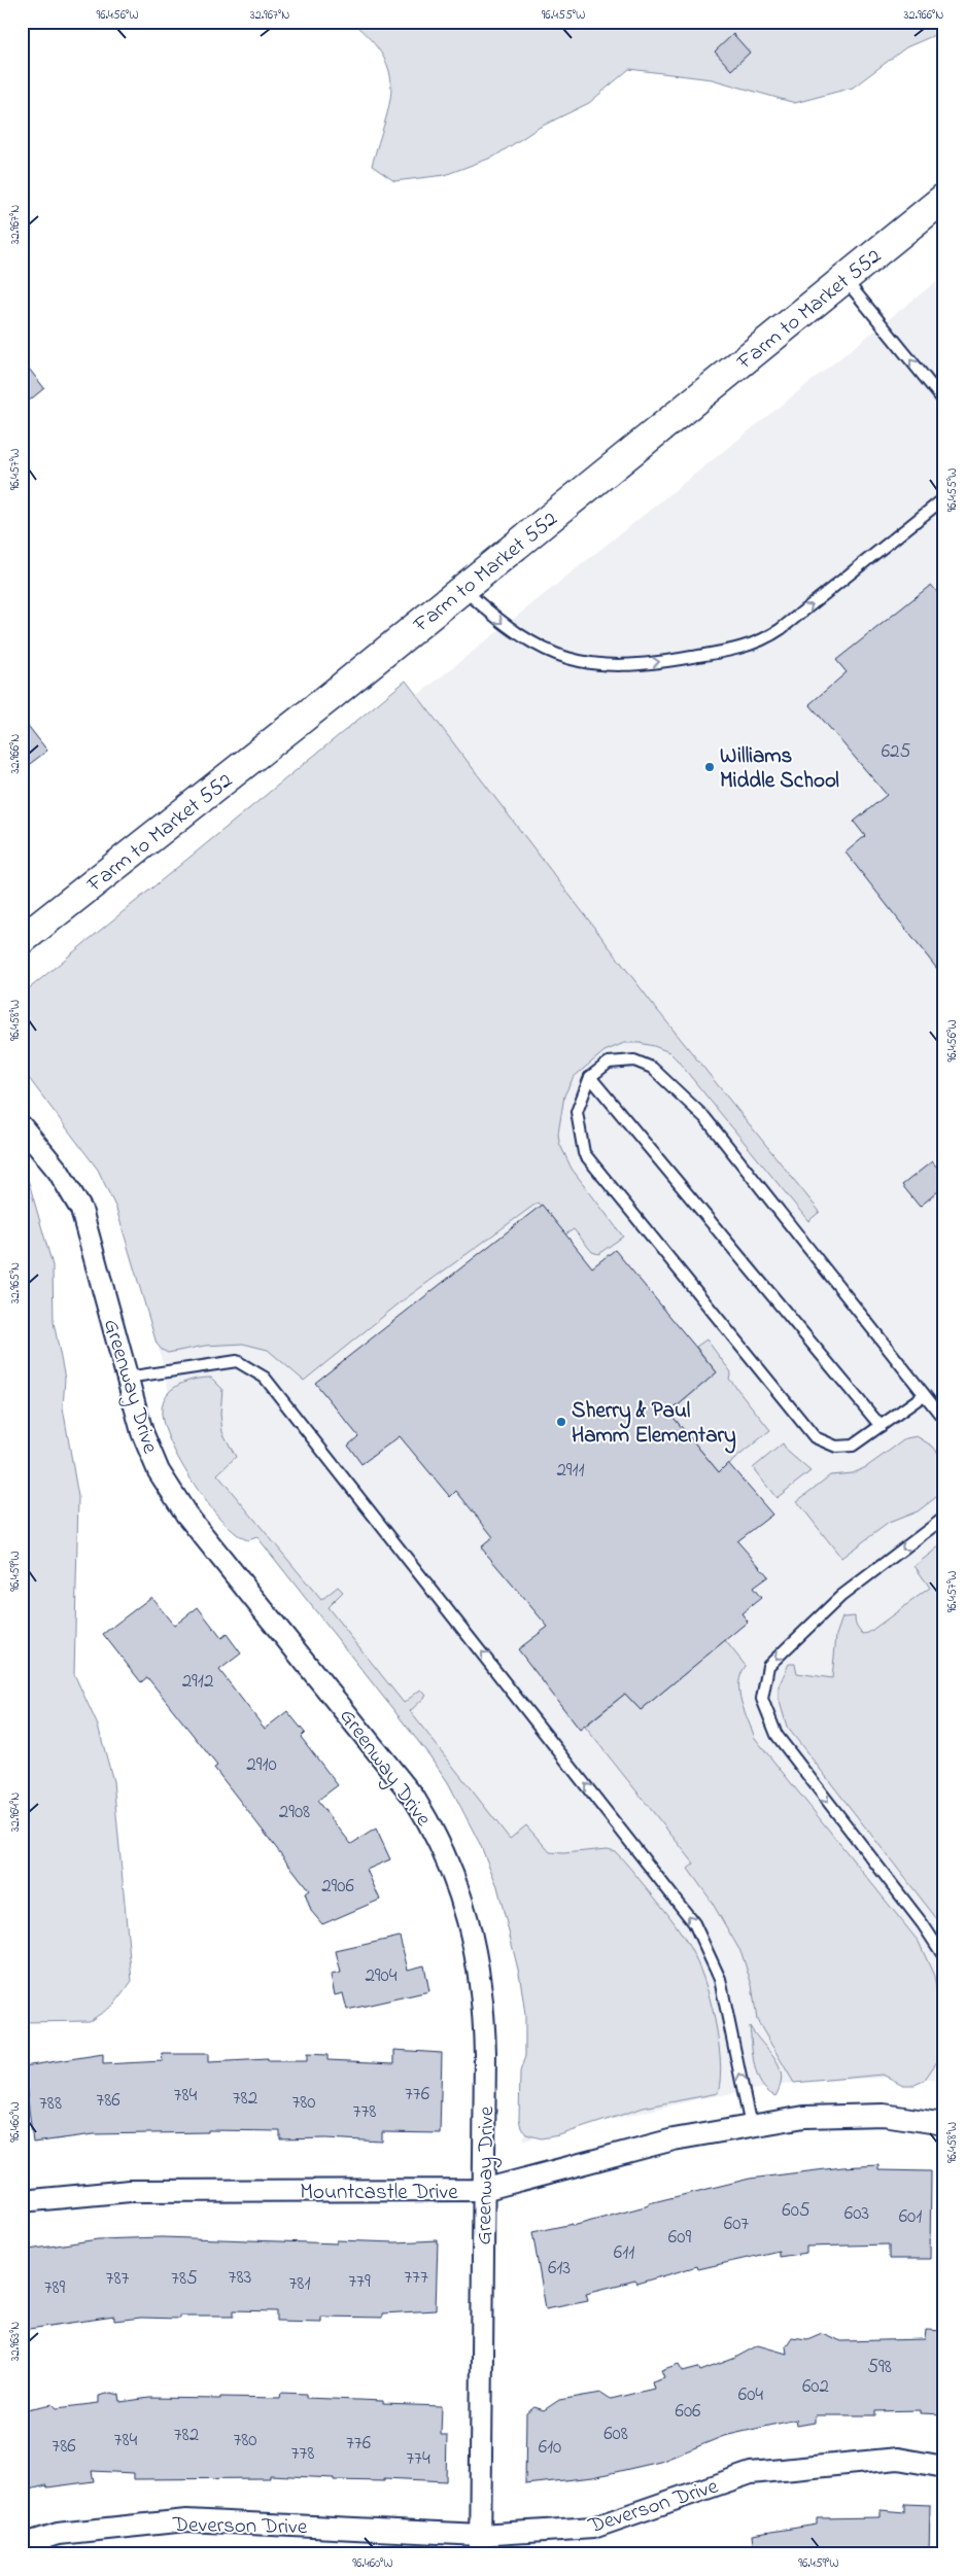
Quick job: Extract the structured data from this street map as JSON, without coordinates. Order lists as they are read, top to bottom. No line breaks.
{"streets":{"main road":["Farm to Market 552"],"street":["Greenway Drive","Mountcastle Drive","Deverson Drive"]},"crossings":[["Greenway Drive","Mountcastle Drive"],["Greenway Drive","Deverson Drive"]],"places":["Williams Middle School","Sherry & Paul Hamm Elementary"],"house_numbers":["625","2911","2912","2910","2908","2906","2904","776","784","782","786","780","788","778","605","603","601","607","609","611","613","783","777","787","785","779","781","789","598","602","604","606","608","782","784","780","776","786","610","778","774"],"coordinates":["96.456°W","32.967°N","96.455°W","32.966°N","96.457°W","96.458°W","32.965°N","96.459°W","32.964°N","96.460°W","32.963°N"]}
